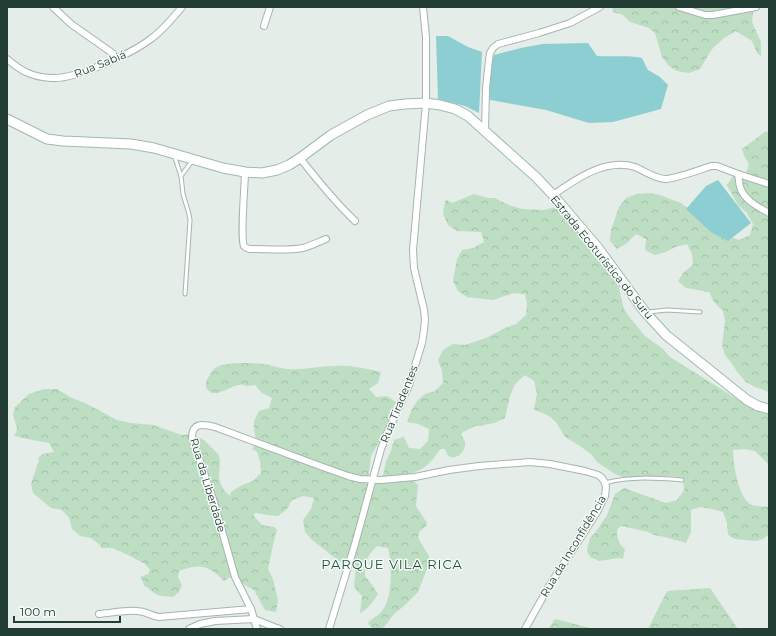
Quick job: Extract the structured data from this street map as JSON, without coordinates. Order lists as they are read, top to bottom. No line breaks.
{"streets":{"main road":["Estrada Ecoturística do Suru"],"street":["Rua Sabiá","Rua Tiradentes","Rua da Liberdade","Rua da Inconfidência"]},"crossings":[["Estrada Ecoturística do Suru","Rua Tiradentes"],["Rua Tiradentes","Rua da Liberdade"],["Rua Tiradentes","Rua da Inconfidência"],["Rua da Liberdade","Rua da Inconfidência"]],"districts":["PARQUE VILA RICA"],"scale_bar":"100 m"}
